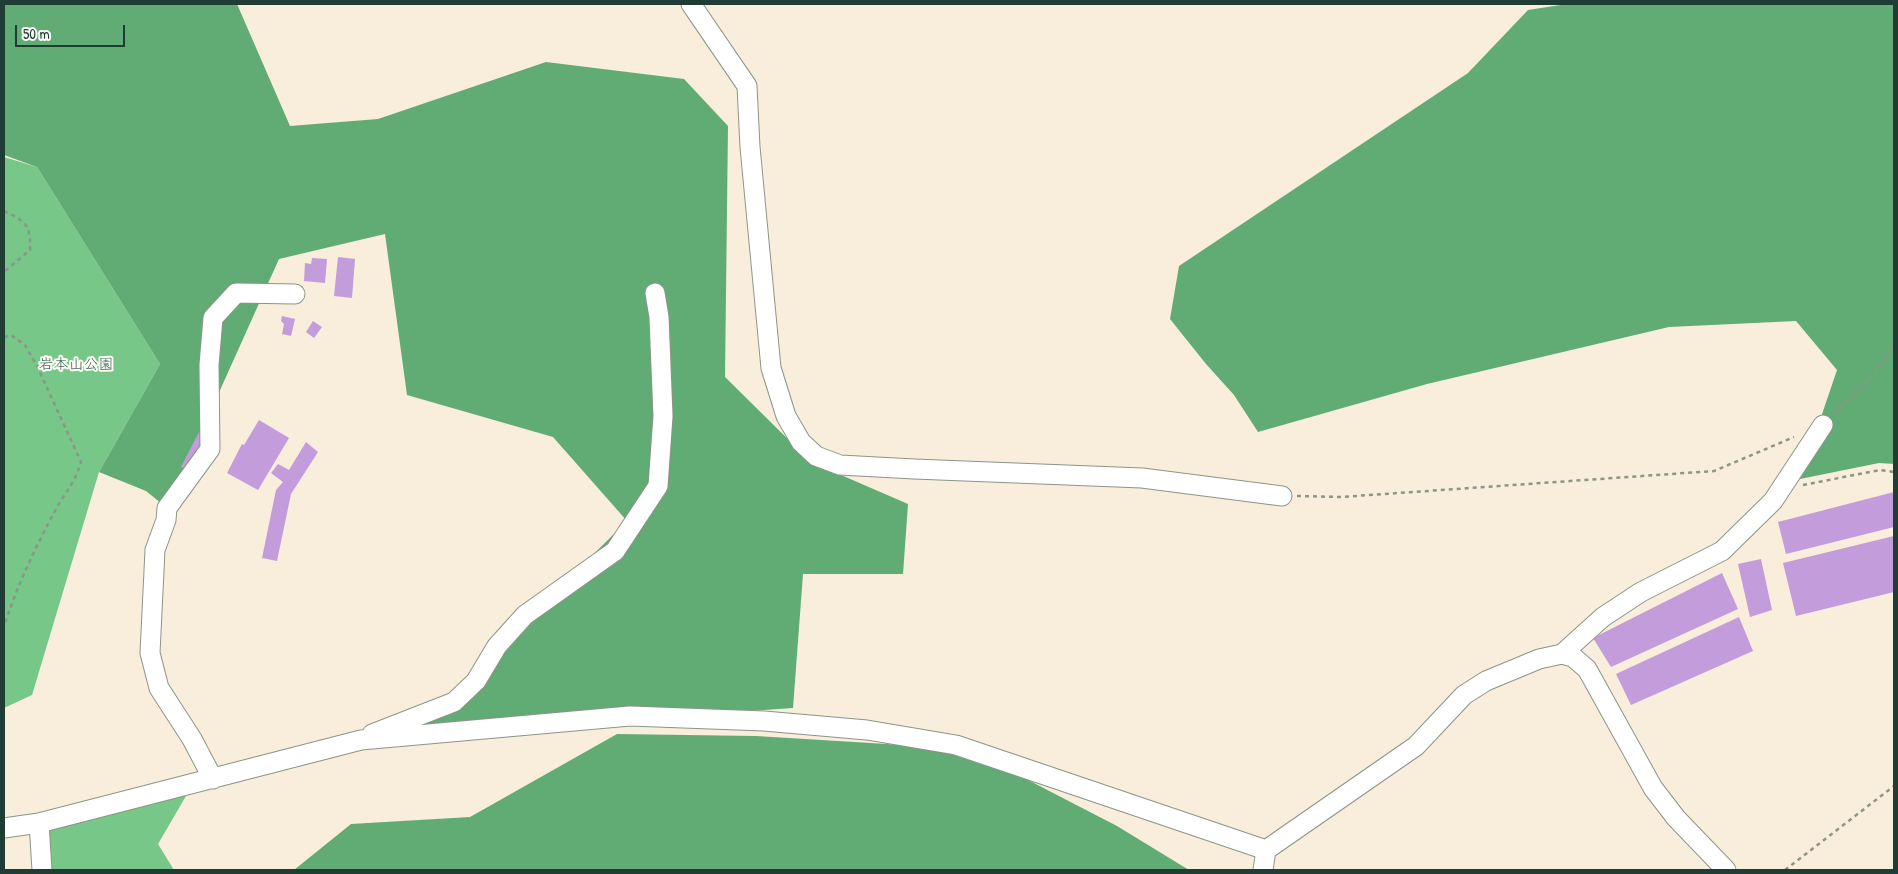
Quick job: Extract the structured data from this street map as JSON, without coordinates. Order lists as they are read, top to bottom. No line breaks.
{"parks":["岩本山公園"],"scale_bar":"50 m"}
